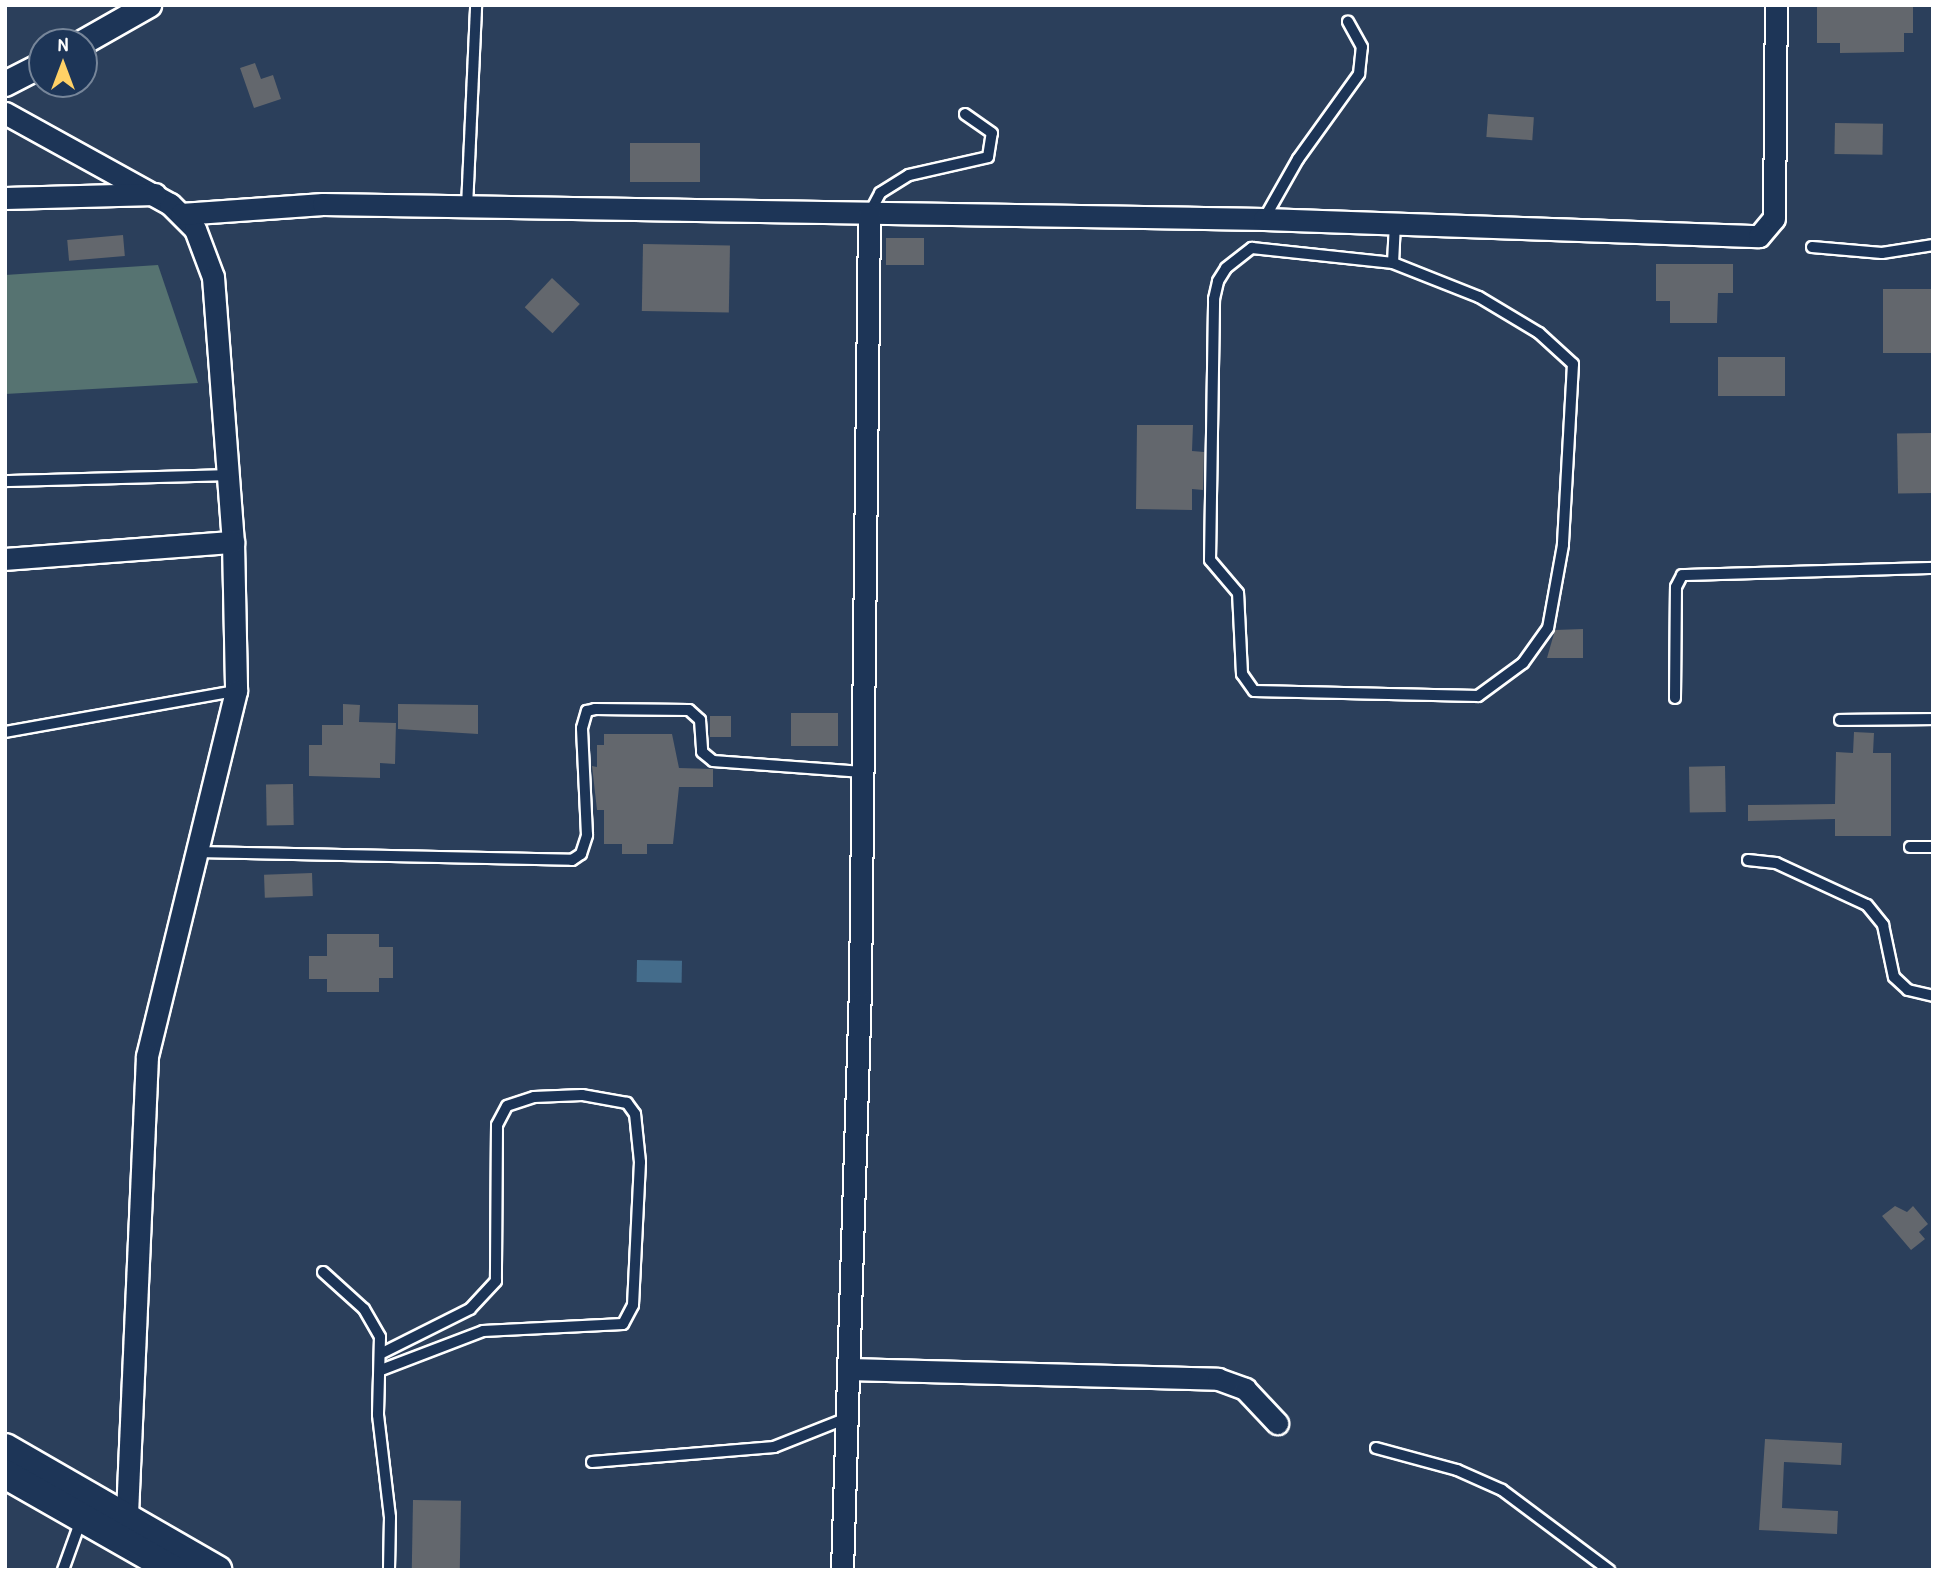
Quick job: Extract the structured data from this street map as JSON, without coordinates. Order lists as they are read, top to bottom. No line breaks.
{"north":"top"}
